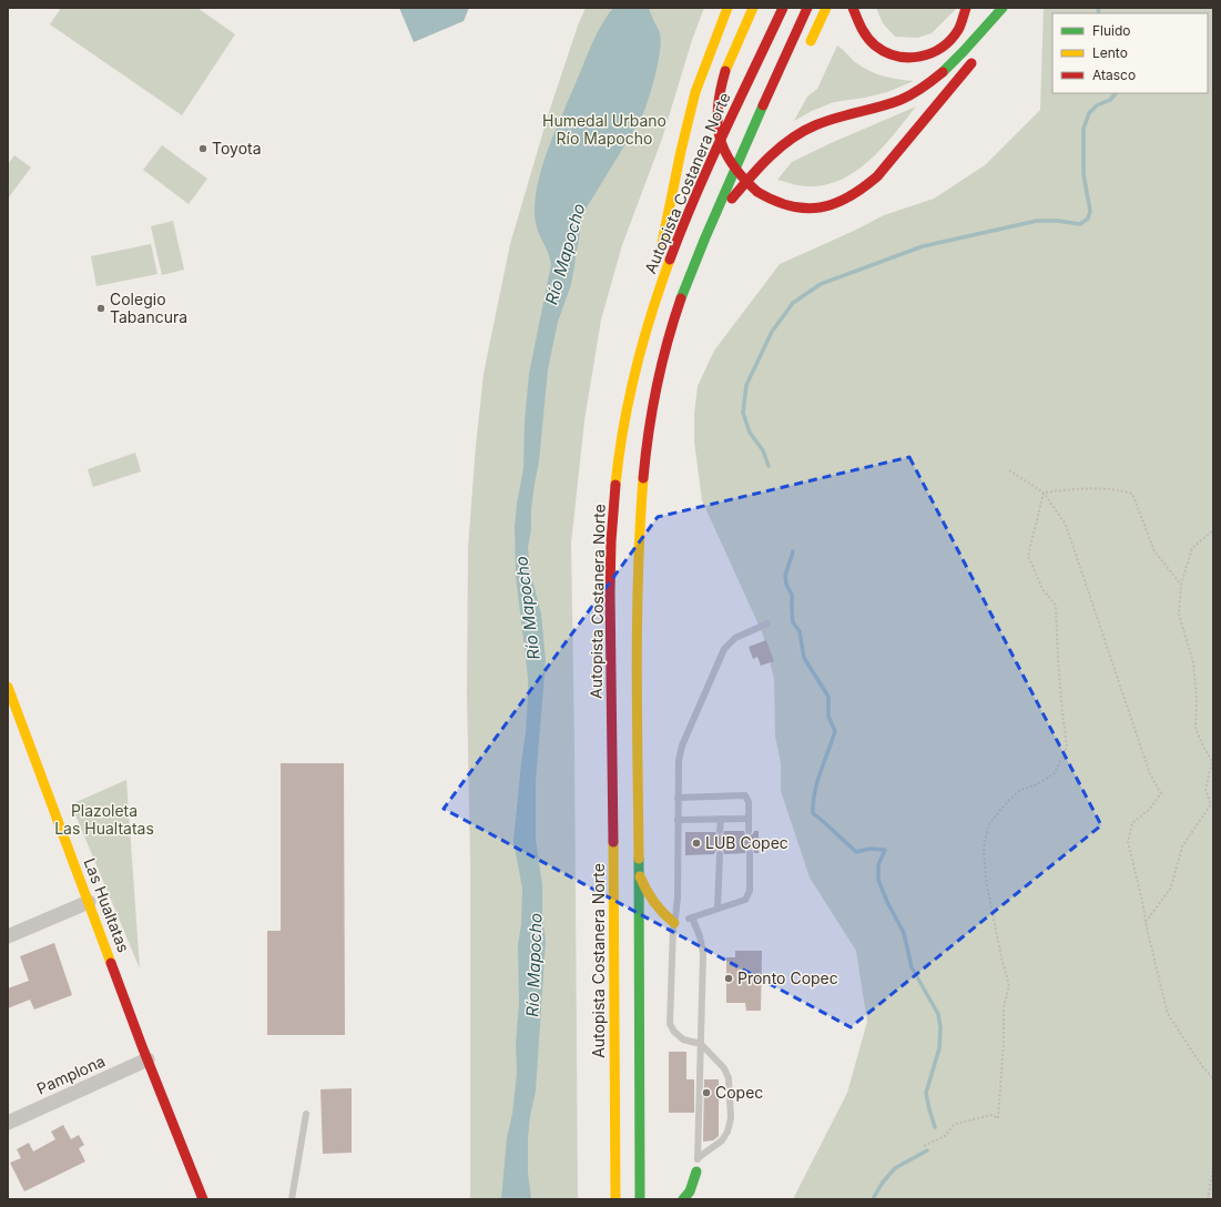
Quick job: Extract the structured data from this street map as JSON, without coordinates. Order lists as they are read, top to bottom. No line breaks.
{"streets":{"main road":["Autopista Costanera Norte","Las Hualtatas"],"street":["Pamplona"]},"crossings":[["Las Hualtatas","Pamplona"]],"water":["Río Mapocho"],"parks":["Humedal Urbano Río Mapocho","Plazoleta Las Hualtatas"],"places":["Toyota","Colegio Tabancura","LUB Copec","Pronto Copec","Copec"],"legend":["Fluido","Lento","Atasco"]}
